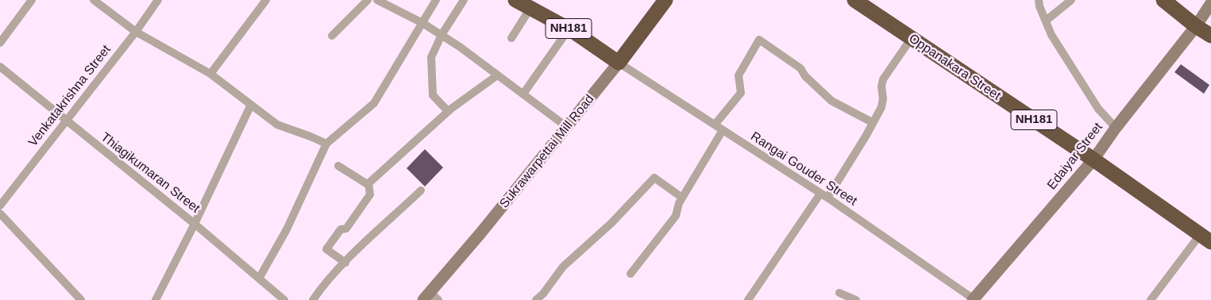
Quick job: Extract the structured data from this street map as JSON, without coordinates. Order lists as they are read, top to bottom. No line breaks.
{"streets":{"highway":["NH181","Oppanakara Street","Sukrawarpettai Mill Road"],"street":["Venkatakrishna Street","Edaiyar Street","Rangai Gouder Street","Thiagikumaran Street"]},"crossings":[["NH181","Sukrawarpettai Mill Road"],["NH181","Rangai Gouder Street"],["Oppanakara Street","Edaiyar Street"],["Venkatakrishna Street","Thiagikumaran Street"],["Sukrawarpettai Mill Road","Rangai Gouder Street"],["Edaiyar Street","Rangai Gouder Street"]]}
